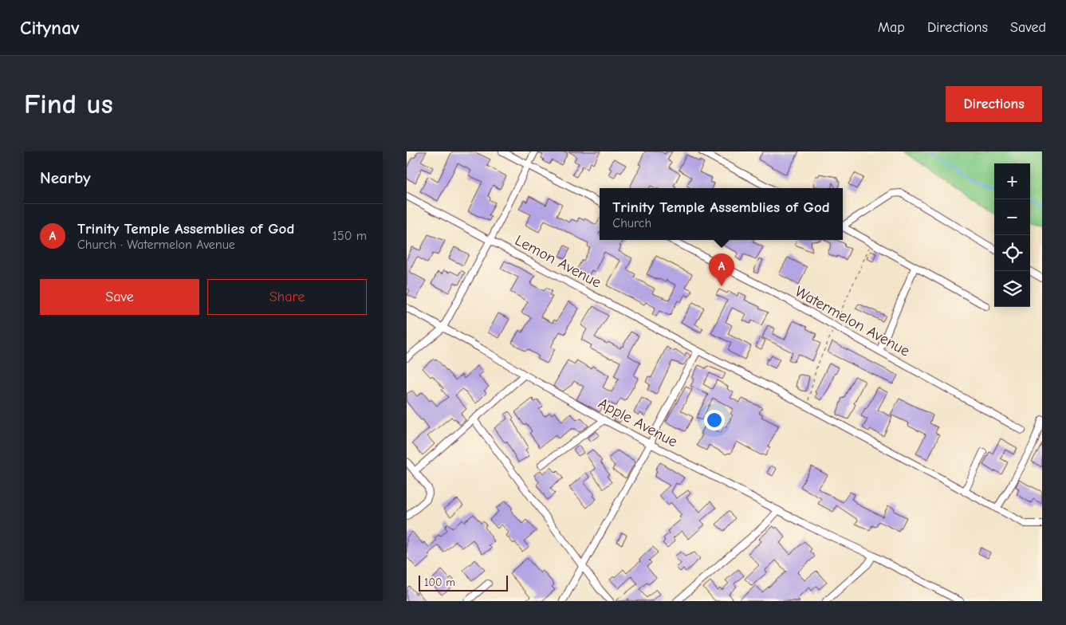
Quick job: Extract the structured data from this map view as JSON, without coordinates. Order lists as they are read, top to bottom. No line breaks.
{"streets":{"street":["Lemon Avenue","Watermelon Avenue","Apple Avenue"]},"scale_bar":"100 m","page":{"header":"Citynav","nav":["Map","Directions","Saved"],"buttons":["Directions",["Save","Share"]],"title":"Find us","heading":"Nearby","map_buttons":["+","−"],"popup":["Trinity Temple Assemblies of God","Church"],"list":[{"mark":"A","name":"Trinity Temple Assemblies of God","note":"Church · Watermelon Avenue","value":"150 m"}],"pins":"A","scale":"100 m"}}
